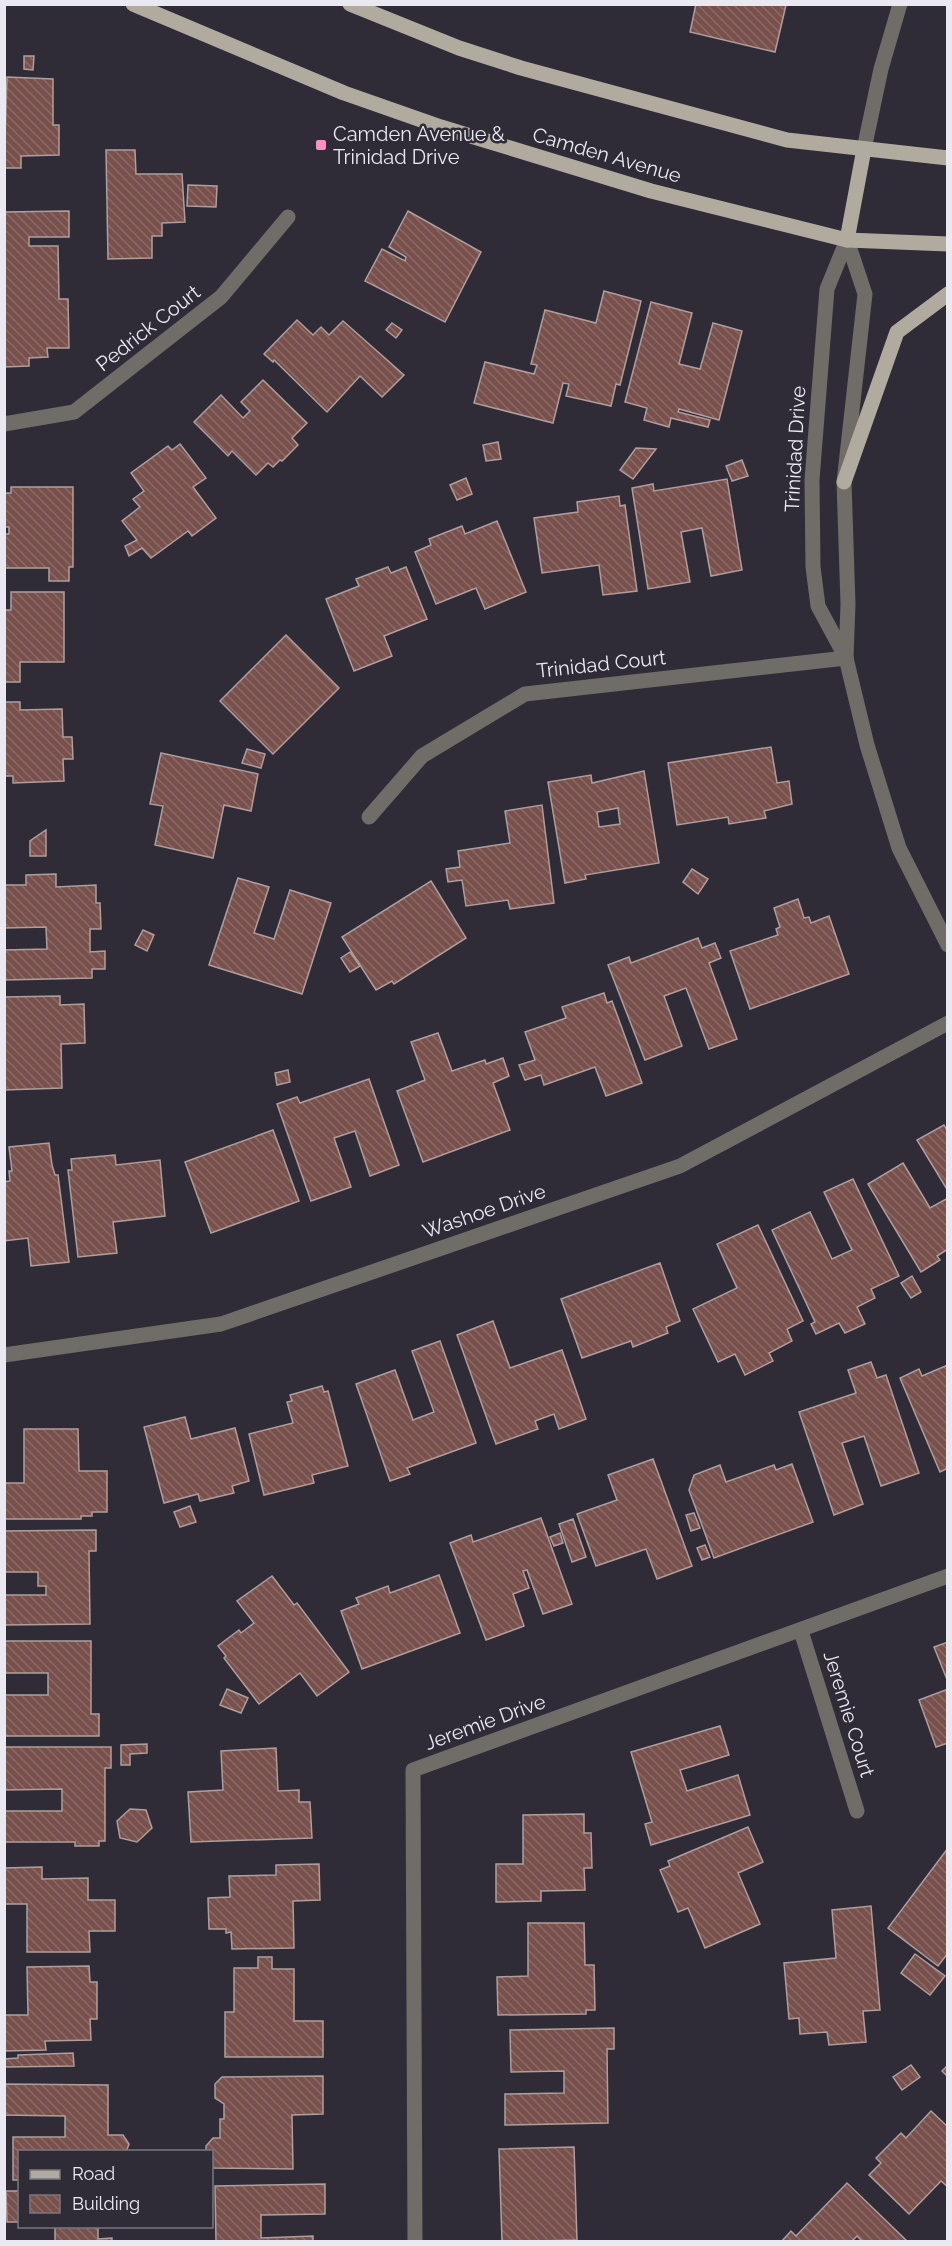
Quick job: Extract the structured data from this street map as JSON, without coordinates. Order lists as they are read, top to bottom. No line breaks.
{"streets":{"main road":["Camden Avenue","Trinidad Drive"],"street":["Pedrick Court","Trinidad Court","Washoe Drive","Jeremie Court","Jeremie Drive"]},"crossings":[["Camden Avenue","Trinidad Drive"],["Trinidad Drive","Trinidad Court"],["Jeremie Court","Jeremie Drive"]],"places":{"transit":["Camden Avenue & Trinidad Drive"]},"legend":["Road","Building"]}
